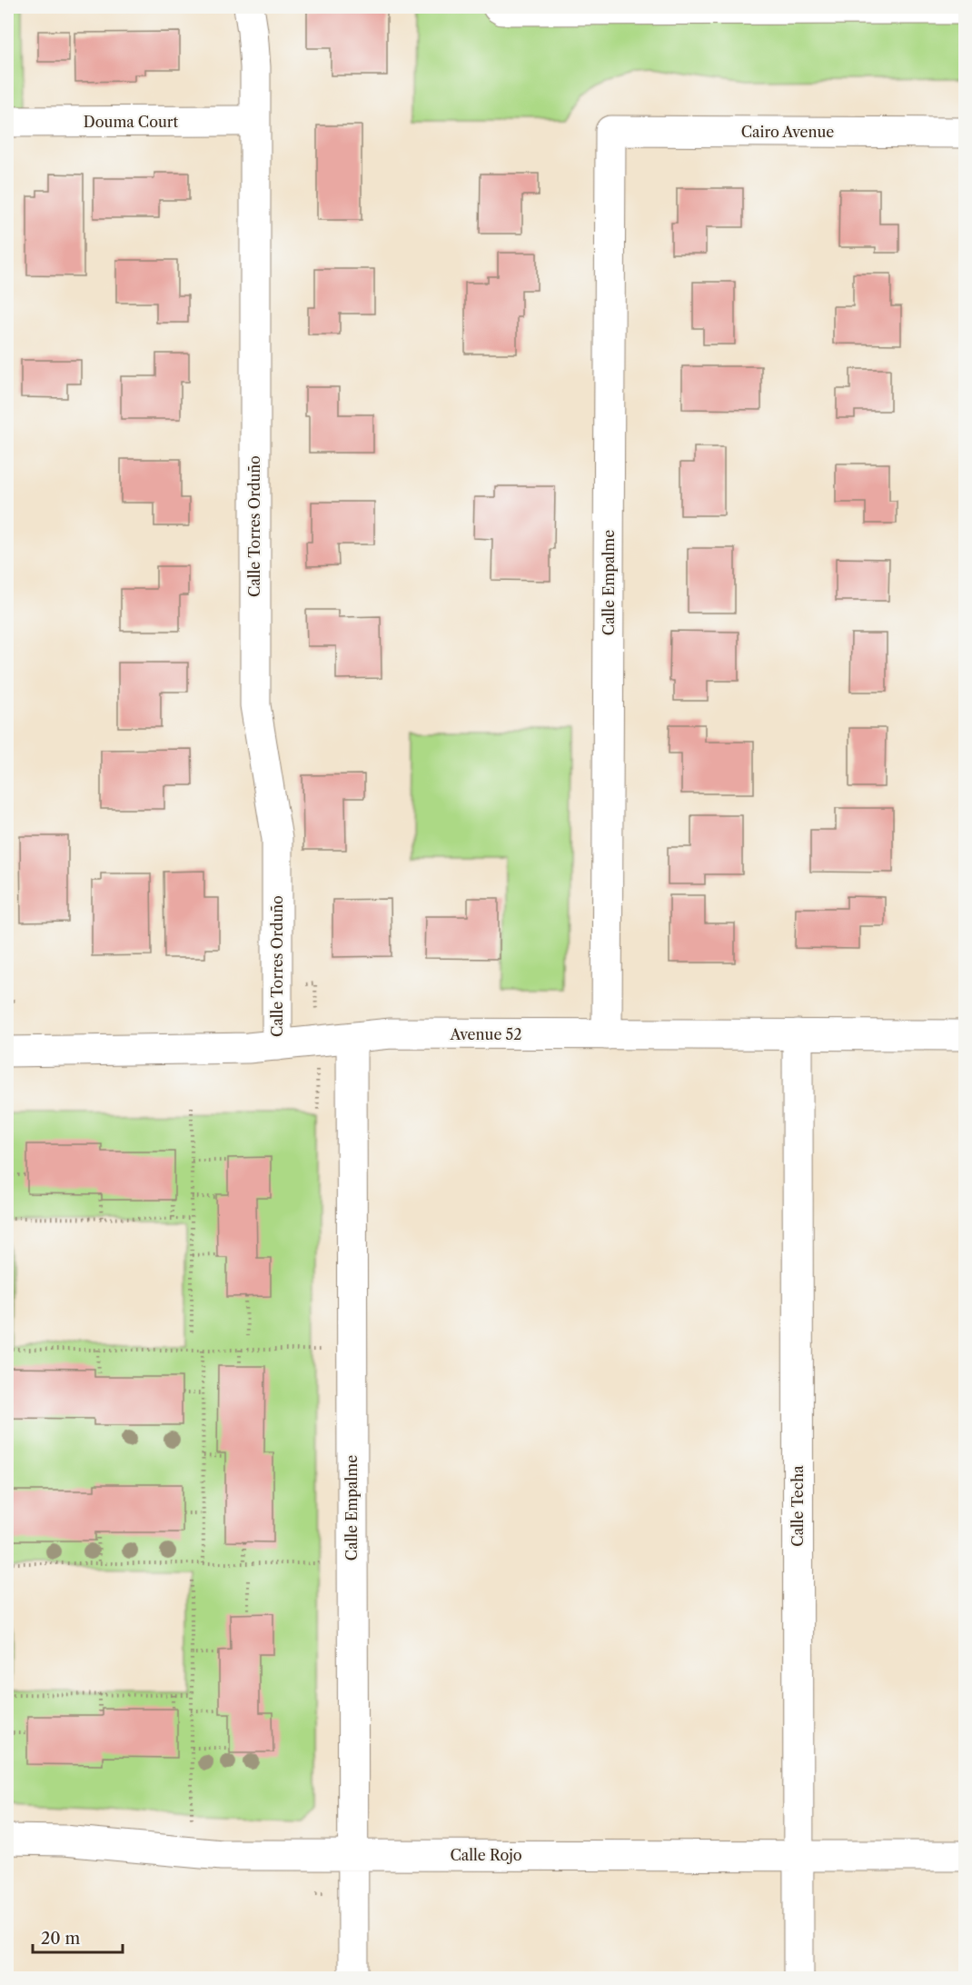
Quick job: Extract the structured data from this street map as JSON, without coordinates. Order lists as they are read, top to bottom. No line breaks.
{"streets":{"street":["Douma Court","Cairo Avenue","Calle Torres Orduño","Calle Empalme","Avenue 52","Calle Techa","Calle Rojo"]},"crossings":[["Douma Court","Calle Torres Orduño"],["Cairo Avenue","Calle Empalme"],["Calle Torres Orduño","Avenue 52"],["Calle Empalme","Avenue 52"],["Calle Empalme","Calle Rojo"],["Avenue 52","Calle Techa"],["Calle Techa","Calle Rojo"]],"scale_bar":"20 m"}
